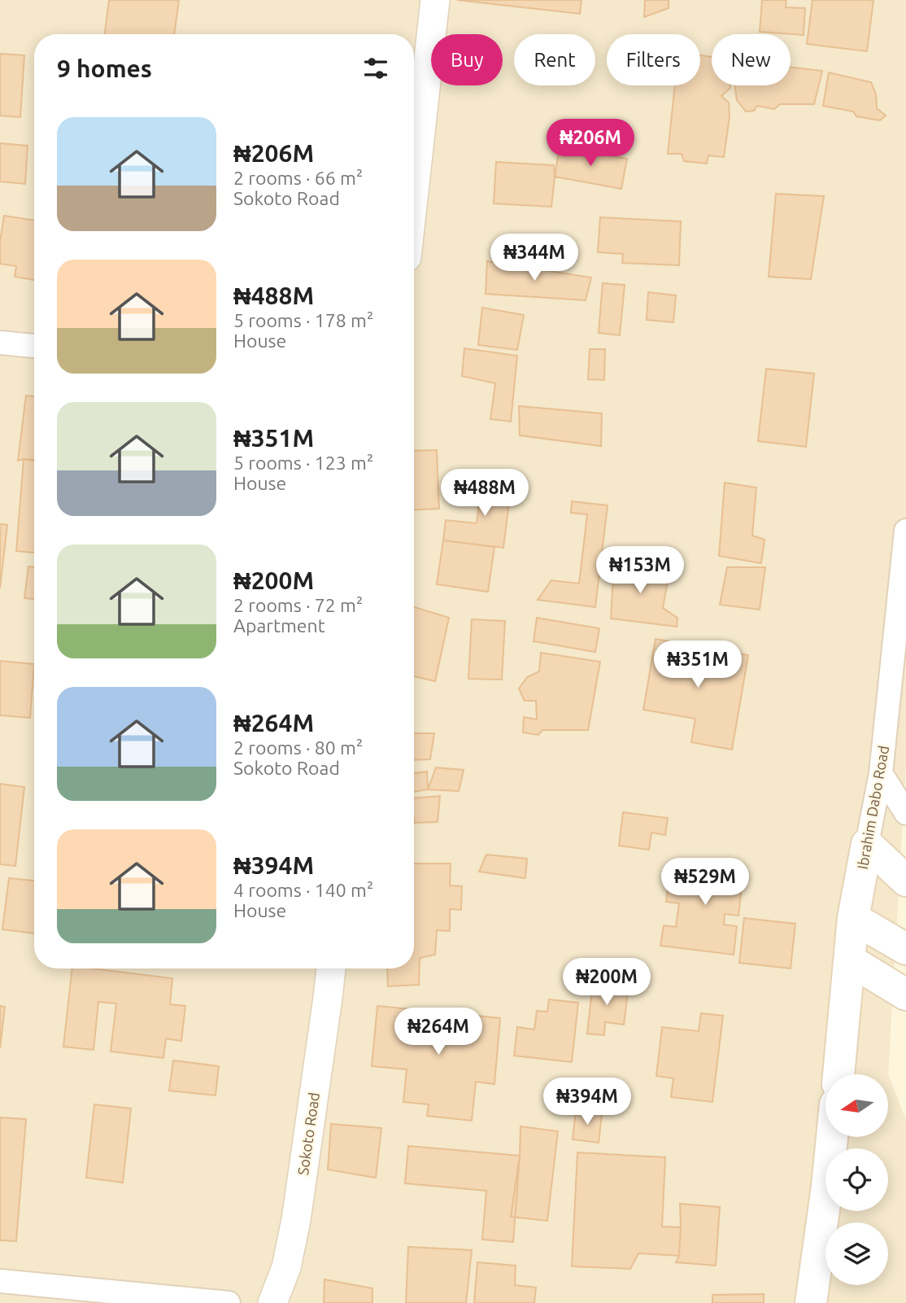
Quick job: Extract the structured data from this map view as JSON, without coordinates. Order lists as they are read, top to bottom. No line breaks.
{"streets":{"main road":["Ibrahim Dabo Road"],"street":["Sokoto Road"]},"north":"left","page":{"chip":["Buy","Rent","Filters","New"],"heading":"9 homes","list":[{"name":"₦206M","note":"2 rooms · 66 m² · Sokoto Road"},{"name":"₦488M","note":"5 rooms · 178 m² · House"},{"name":"₦351M","note":"5 rooms · 123 m² · House"},{"name":"₦200M","note":"2 rooms · 72 m² · Apartment"},{"name":"₦264M","note":"2 rooms · 80 m² · Sokoto Road"},{"name":"₦394M","note":"4 rooms · 140 m² · House"}],"price":["₦206M","₦344M","₦488M","₦153M","₦351M","₦529M","₦200M","₦264M","₦394M"]}}
